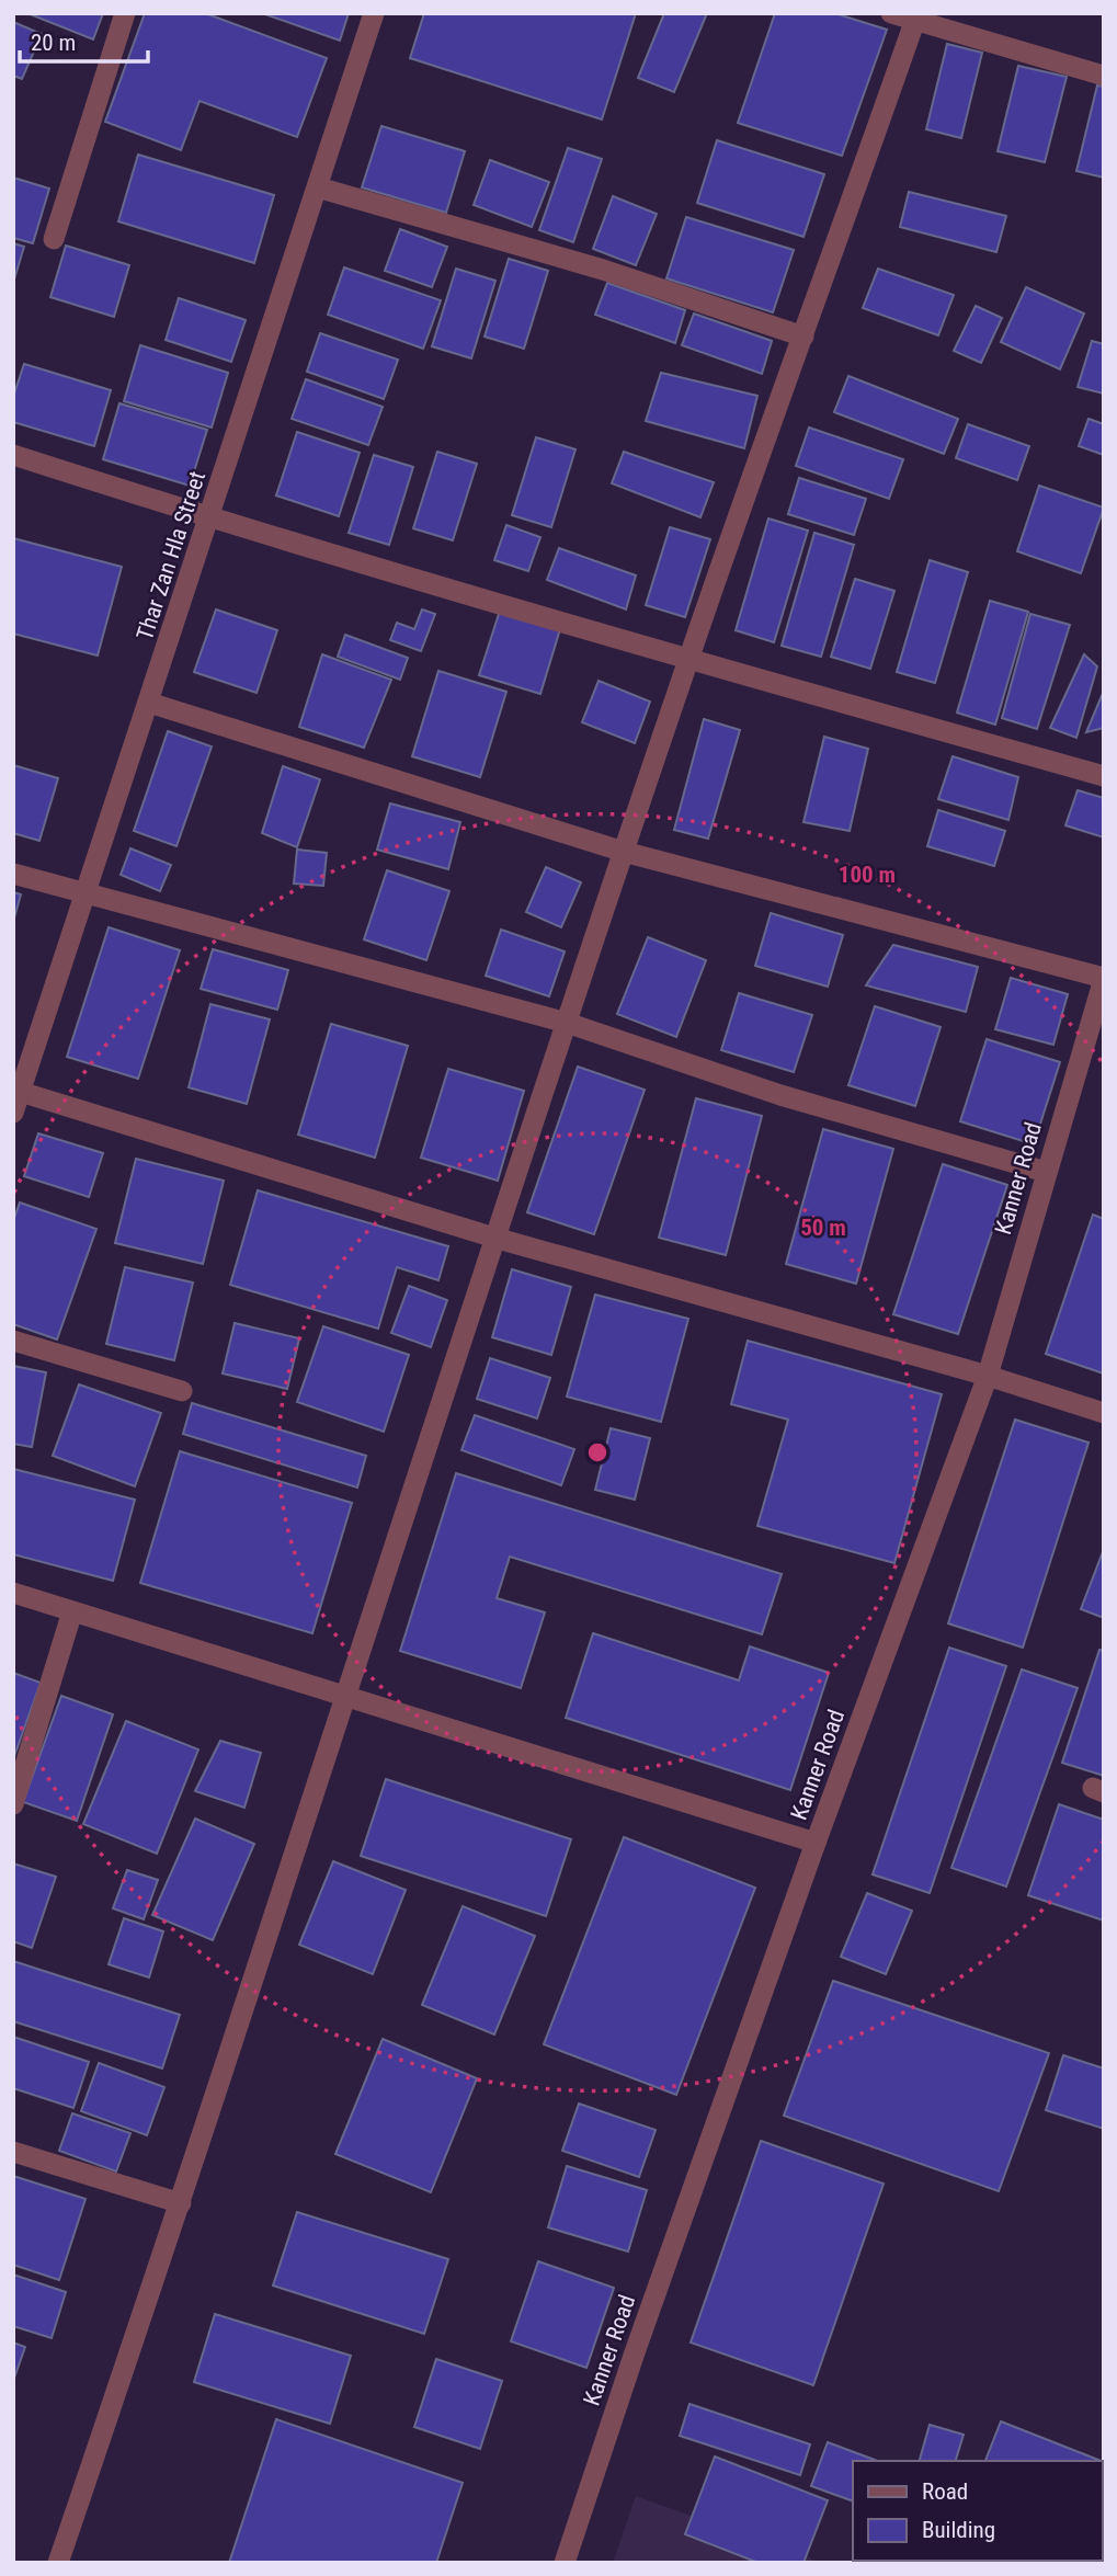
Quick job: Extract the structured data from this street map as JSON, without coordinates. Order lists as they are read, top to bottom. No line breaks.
{"streets":{"street":["Thar Zan Hla Street","Kanner Road"]},"legend":["Road","Building"],"scale_bar":"20 m","rings":["100 m","50 m"]}
